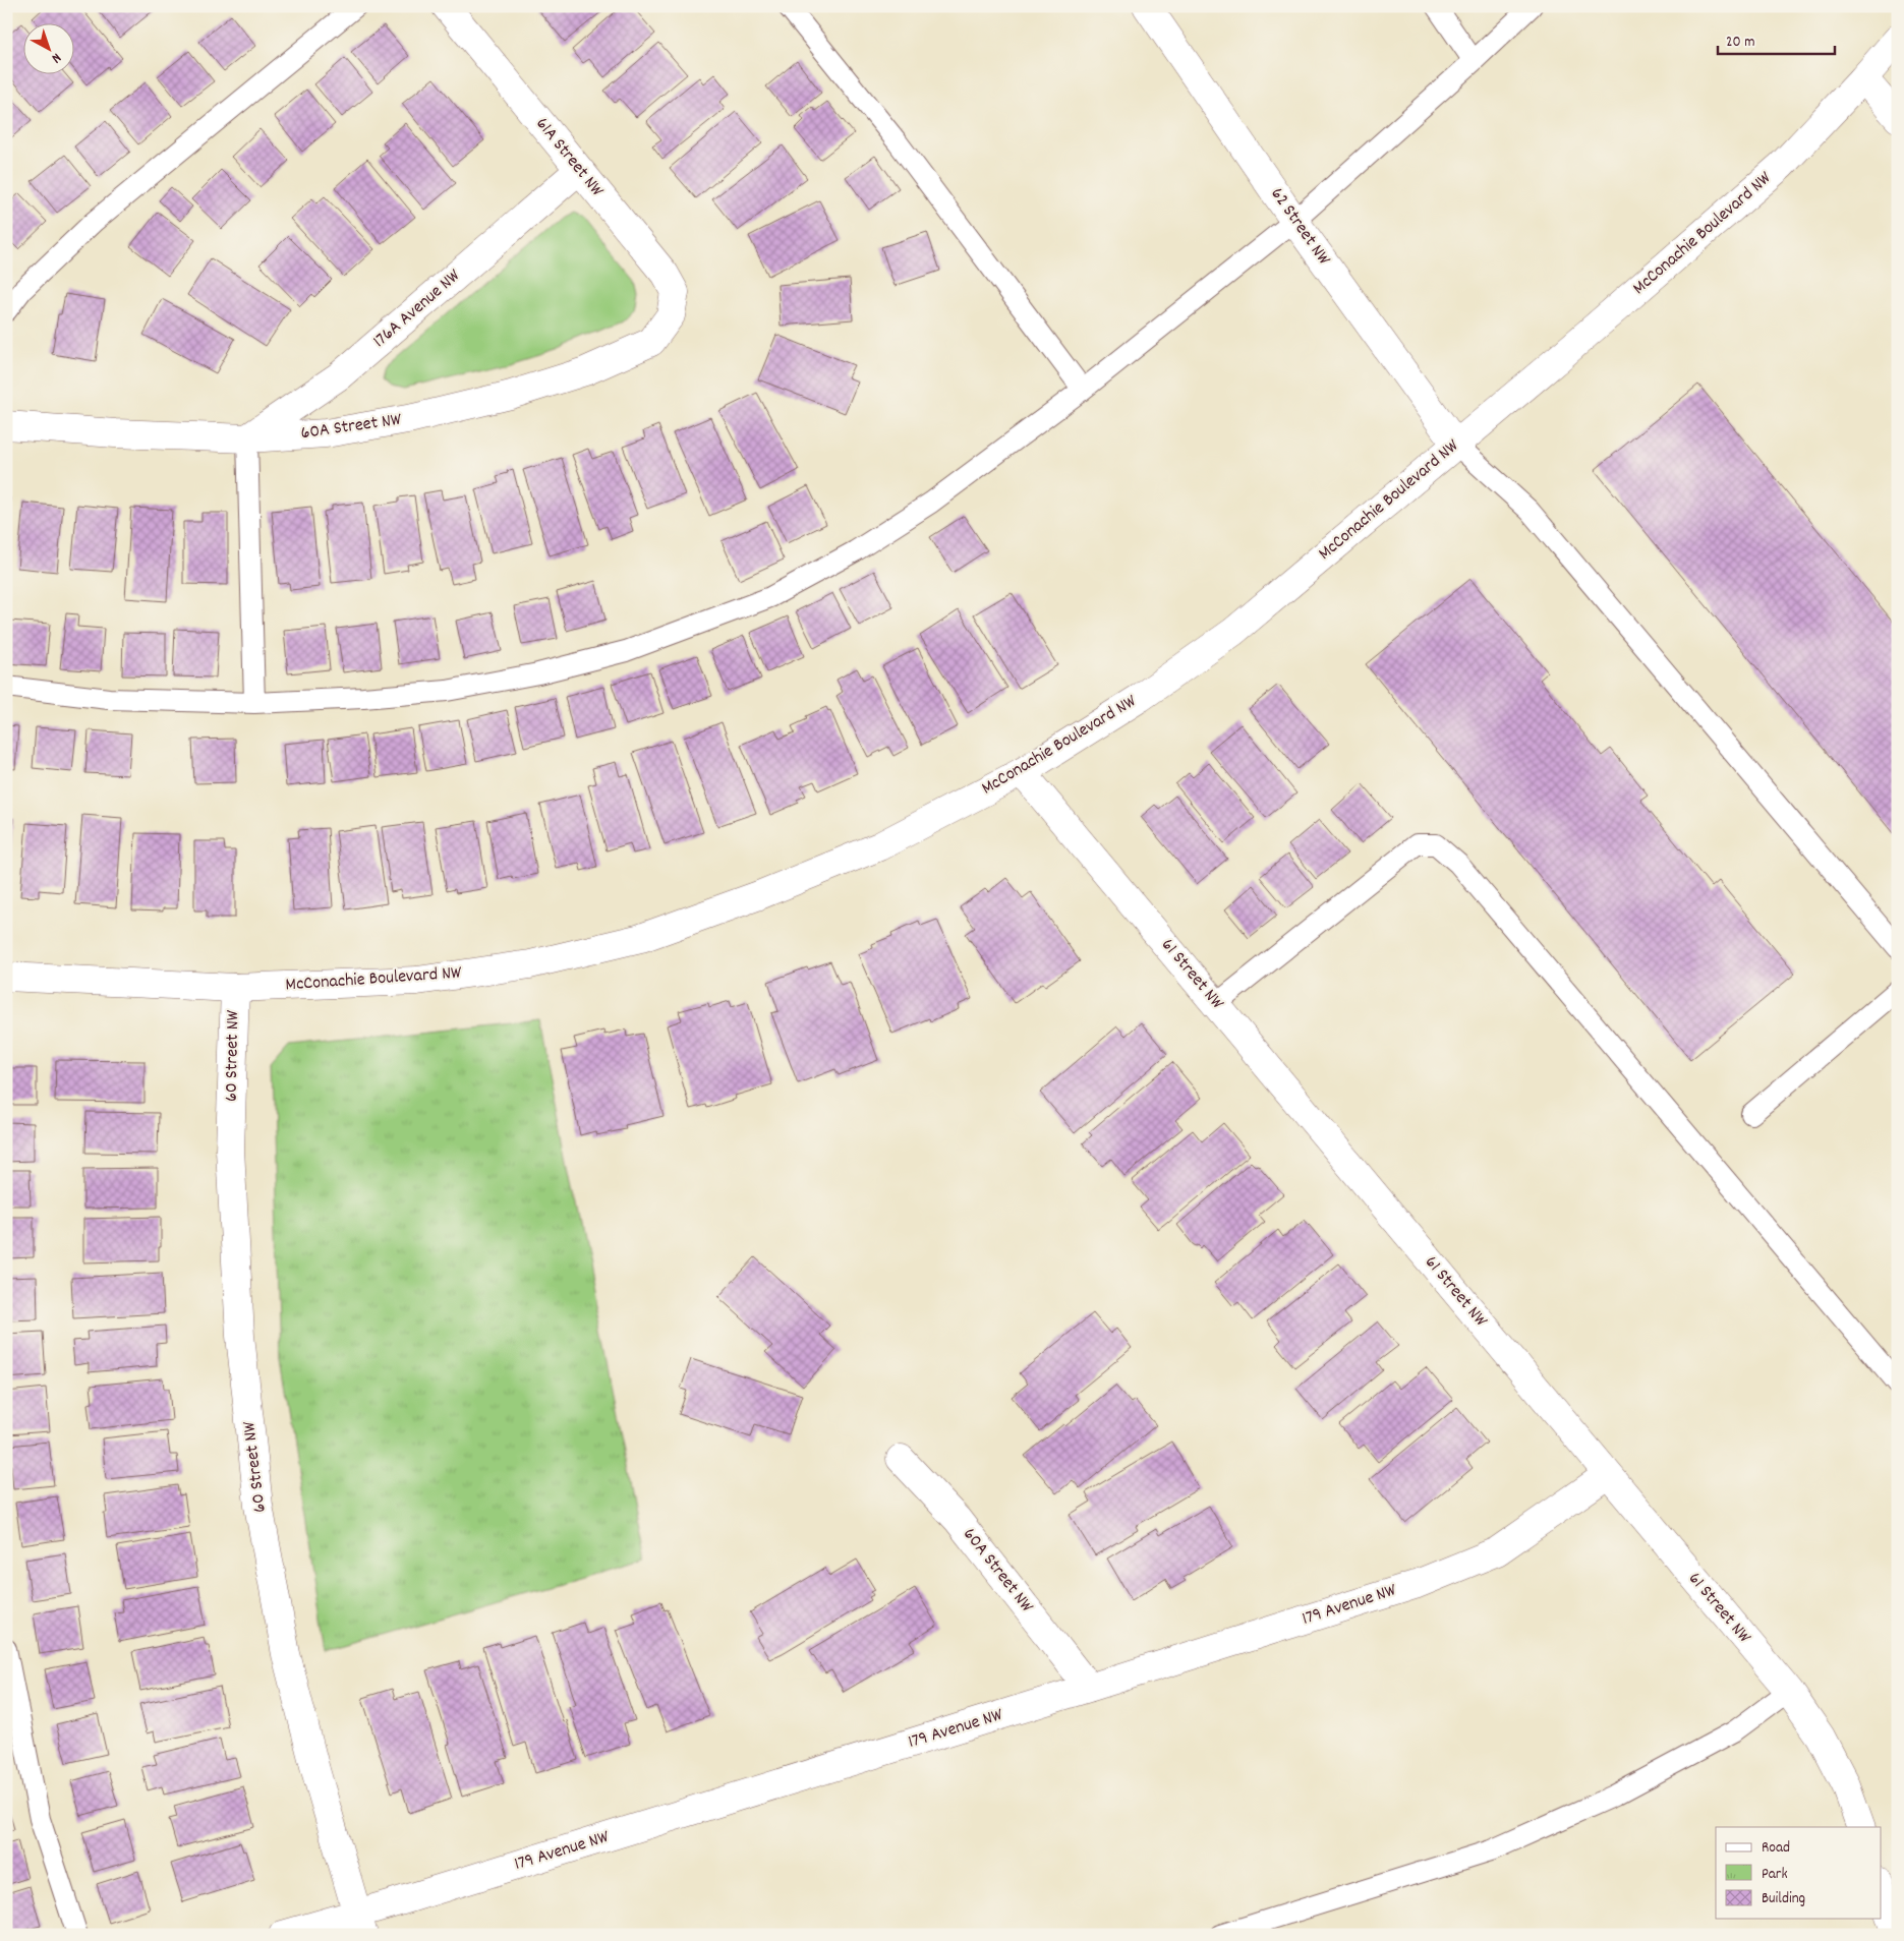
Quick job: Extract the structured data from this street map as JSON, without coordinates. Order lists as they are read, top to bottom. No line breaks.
{"streets":{"street":["61A Street NW","62 Street NW","McConachie Boulevard NW","176A Avenue NW","60A Street NW","61 Street NW","60 Street NW","179 Avenue NW"]},"crossings":[["61A Street NW","176A Avenue NW"],["61A Street NW","60A Street NW"],["62 Street NW","McConachie Boulevard NW"],["McConachie Boulevard NW","61 Street NW"],["McConachie Boulevard NW","60 Street NW"],["176A Avenue NW","60A Street NW"],["60A Street NW","179 Avenue NW"],["61 Street NW","179 Avenue NW"],["60 Street NW","179 Avenue NW"]],"legend":["Road","Park","Building"],"scale_bar":"20 m","north":"bottom right"}
